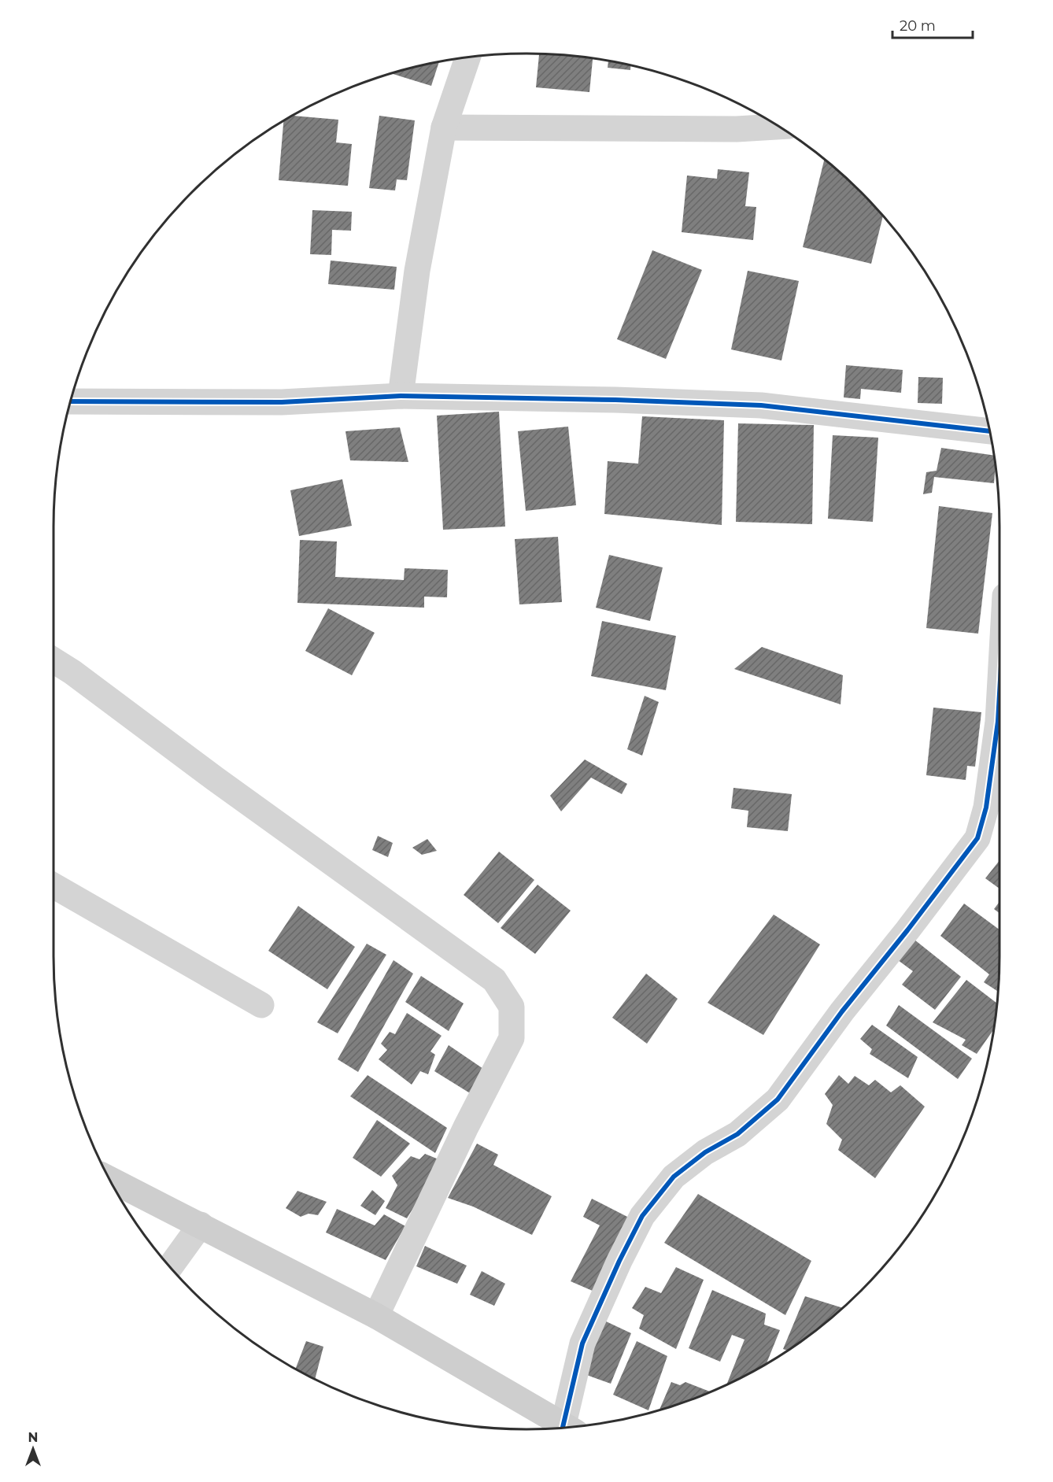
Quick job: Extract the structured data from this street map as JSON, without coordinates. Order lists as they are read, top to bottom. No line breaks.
{"scale_bar":"20 m","north":"top"}
